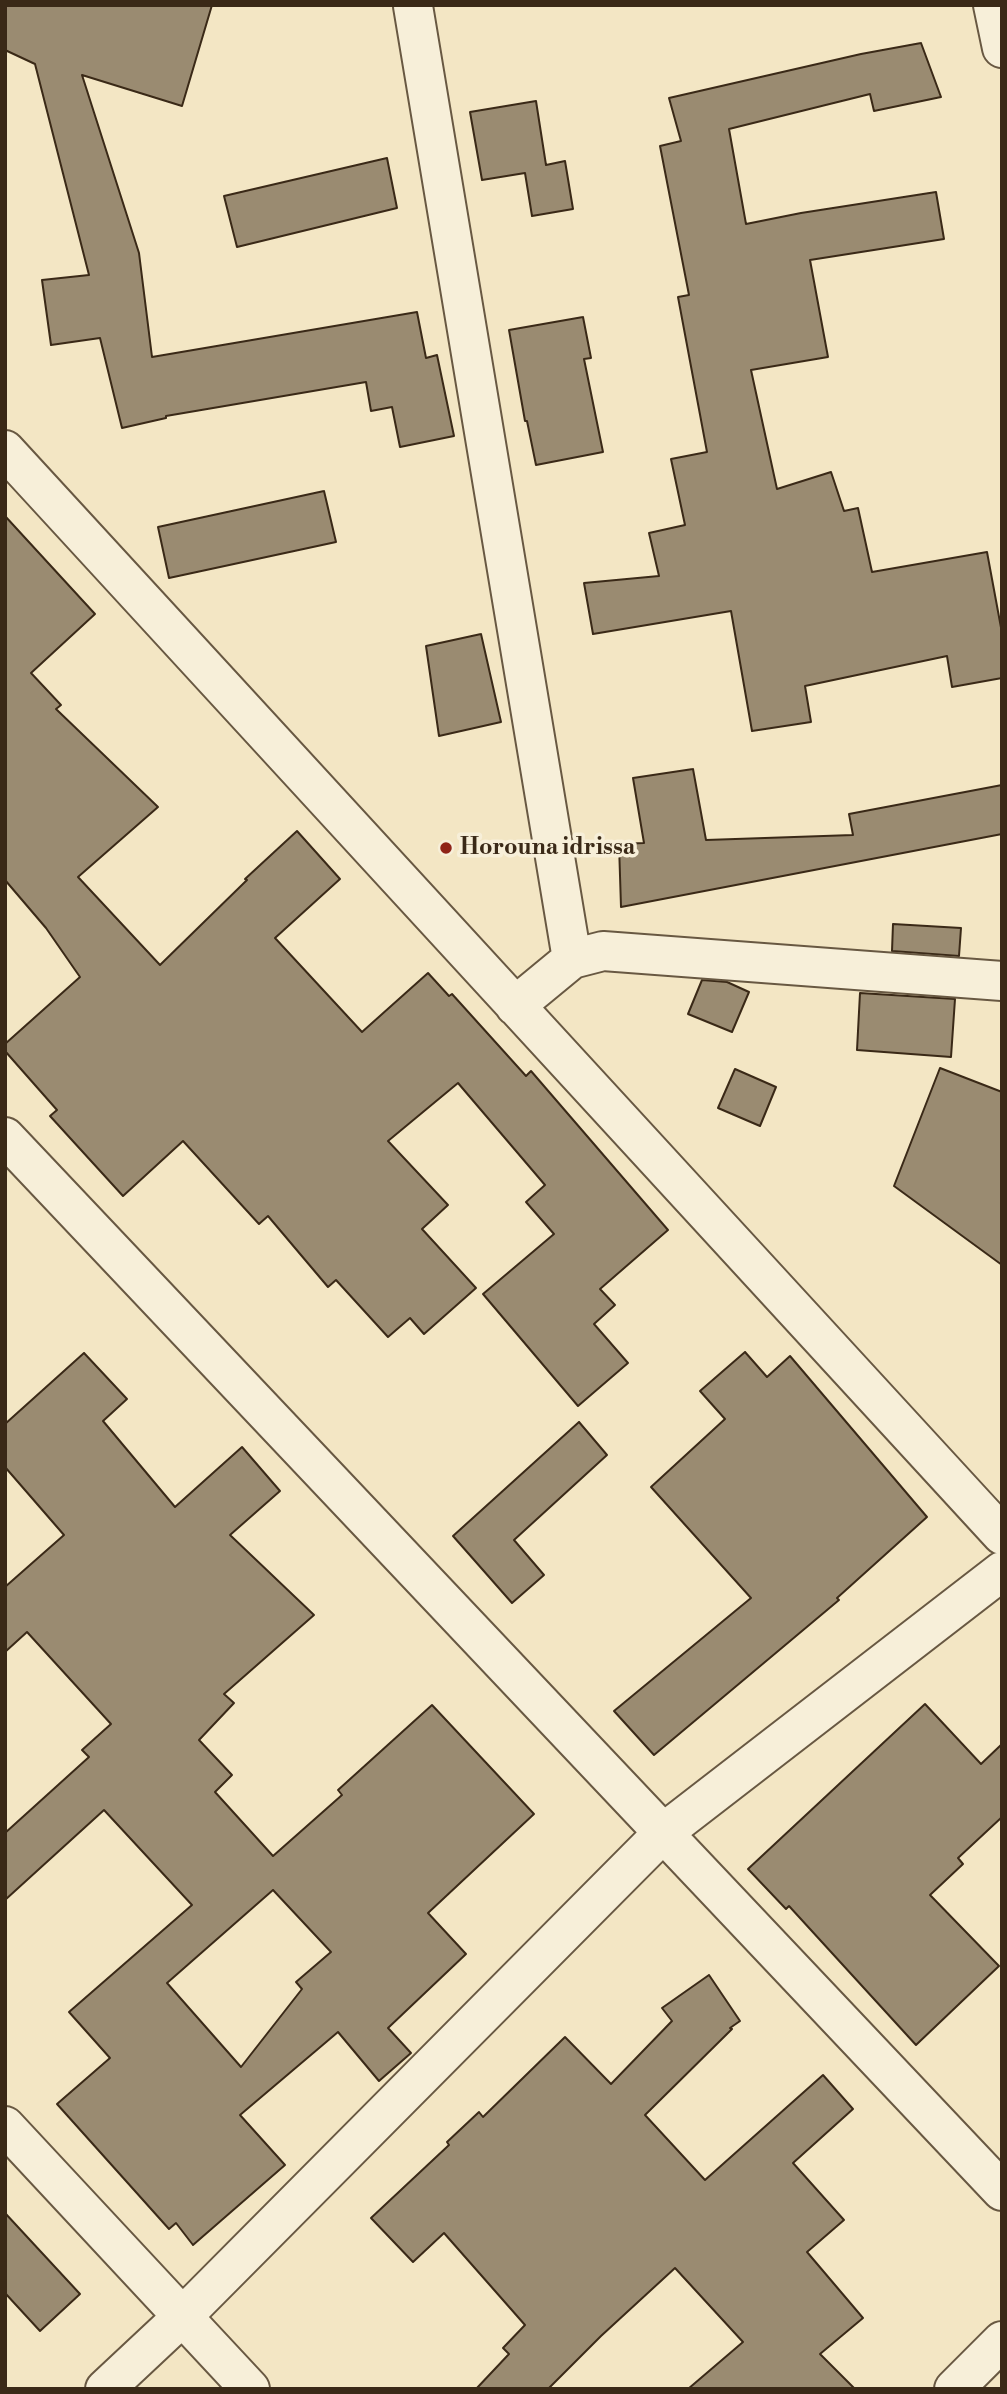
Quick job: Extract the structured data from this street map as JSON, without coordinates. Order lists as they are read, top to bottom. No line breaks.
{"places":["Horouna idrissa"]}
